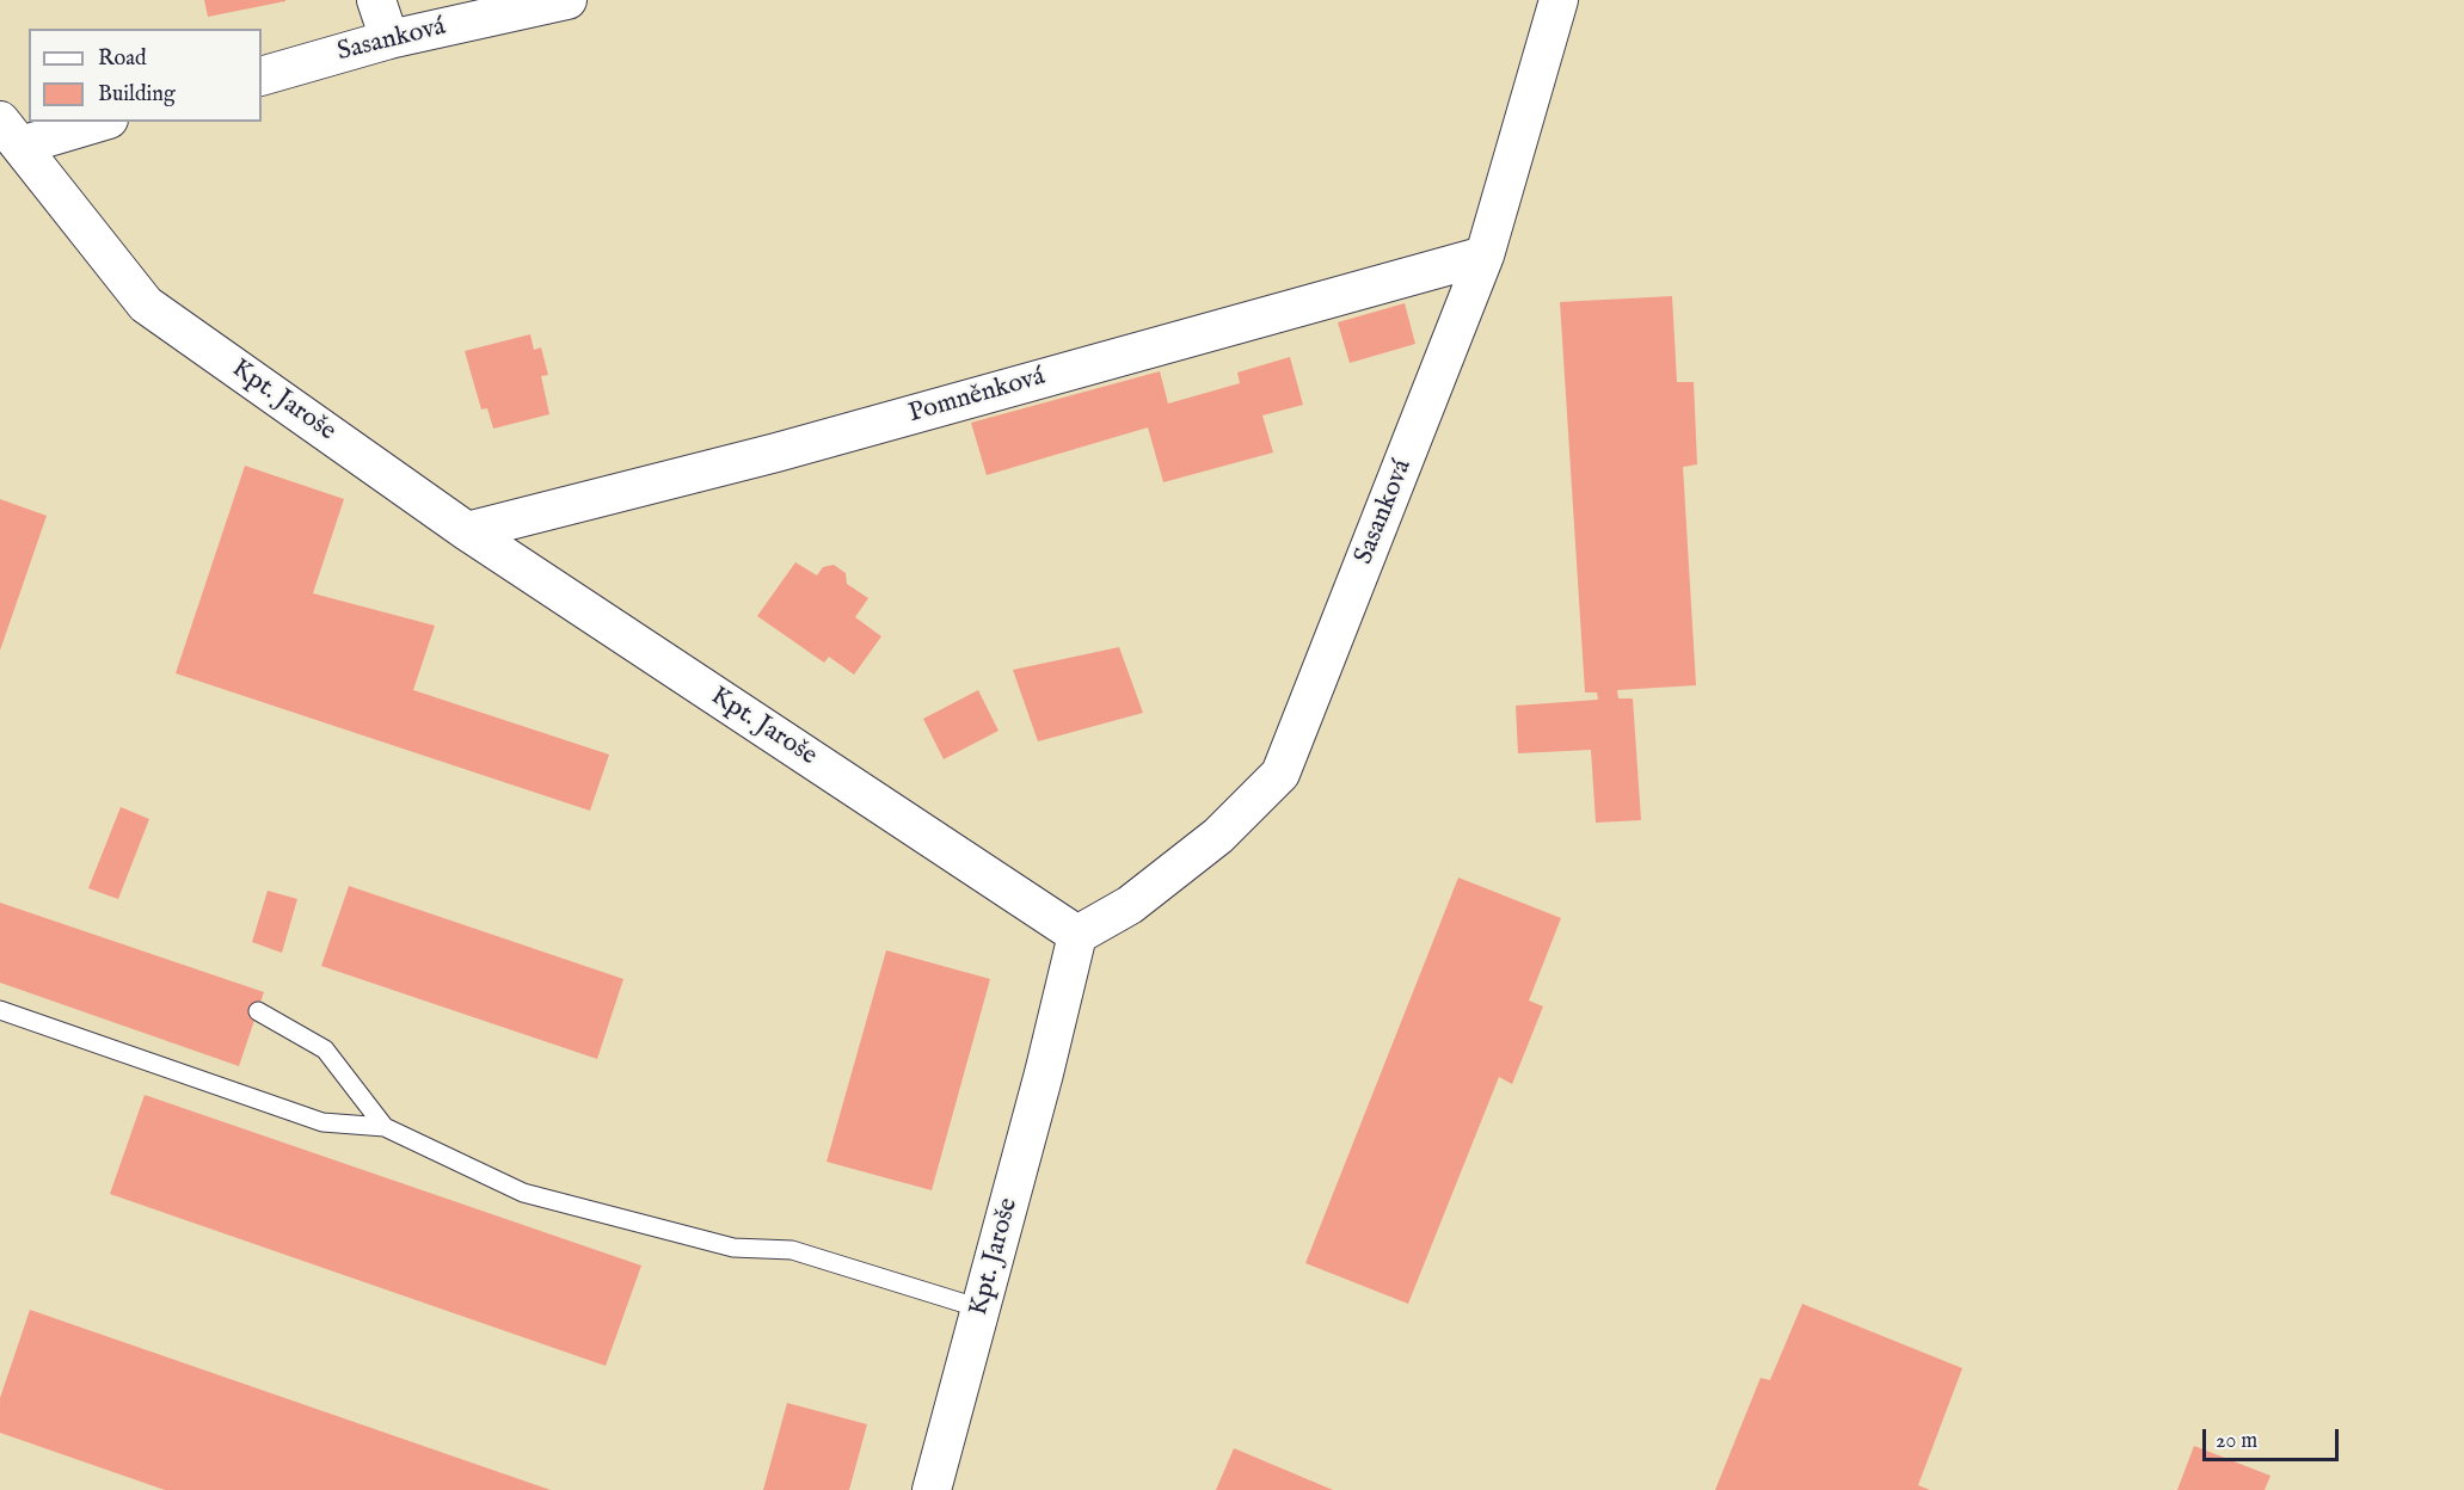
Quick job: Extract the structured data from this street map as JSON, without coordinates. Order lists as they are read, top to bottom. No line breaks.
{"streets":{"street":["Sasanková","Pomněnková","Kpt. Jaroše"]},"crossings":[["Sasanková","Pomněnková"],["Sasanková","Kpt. Jaroše"],["Pomněnková","Kpt. Jaroše"]],"legend":["Road","Building"],"scale_bar":"20 m"}
